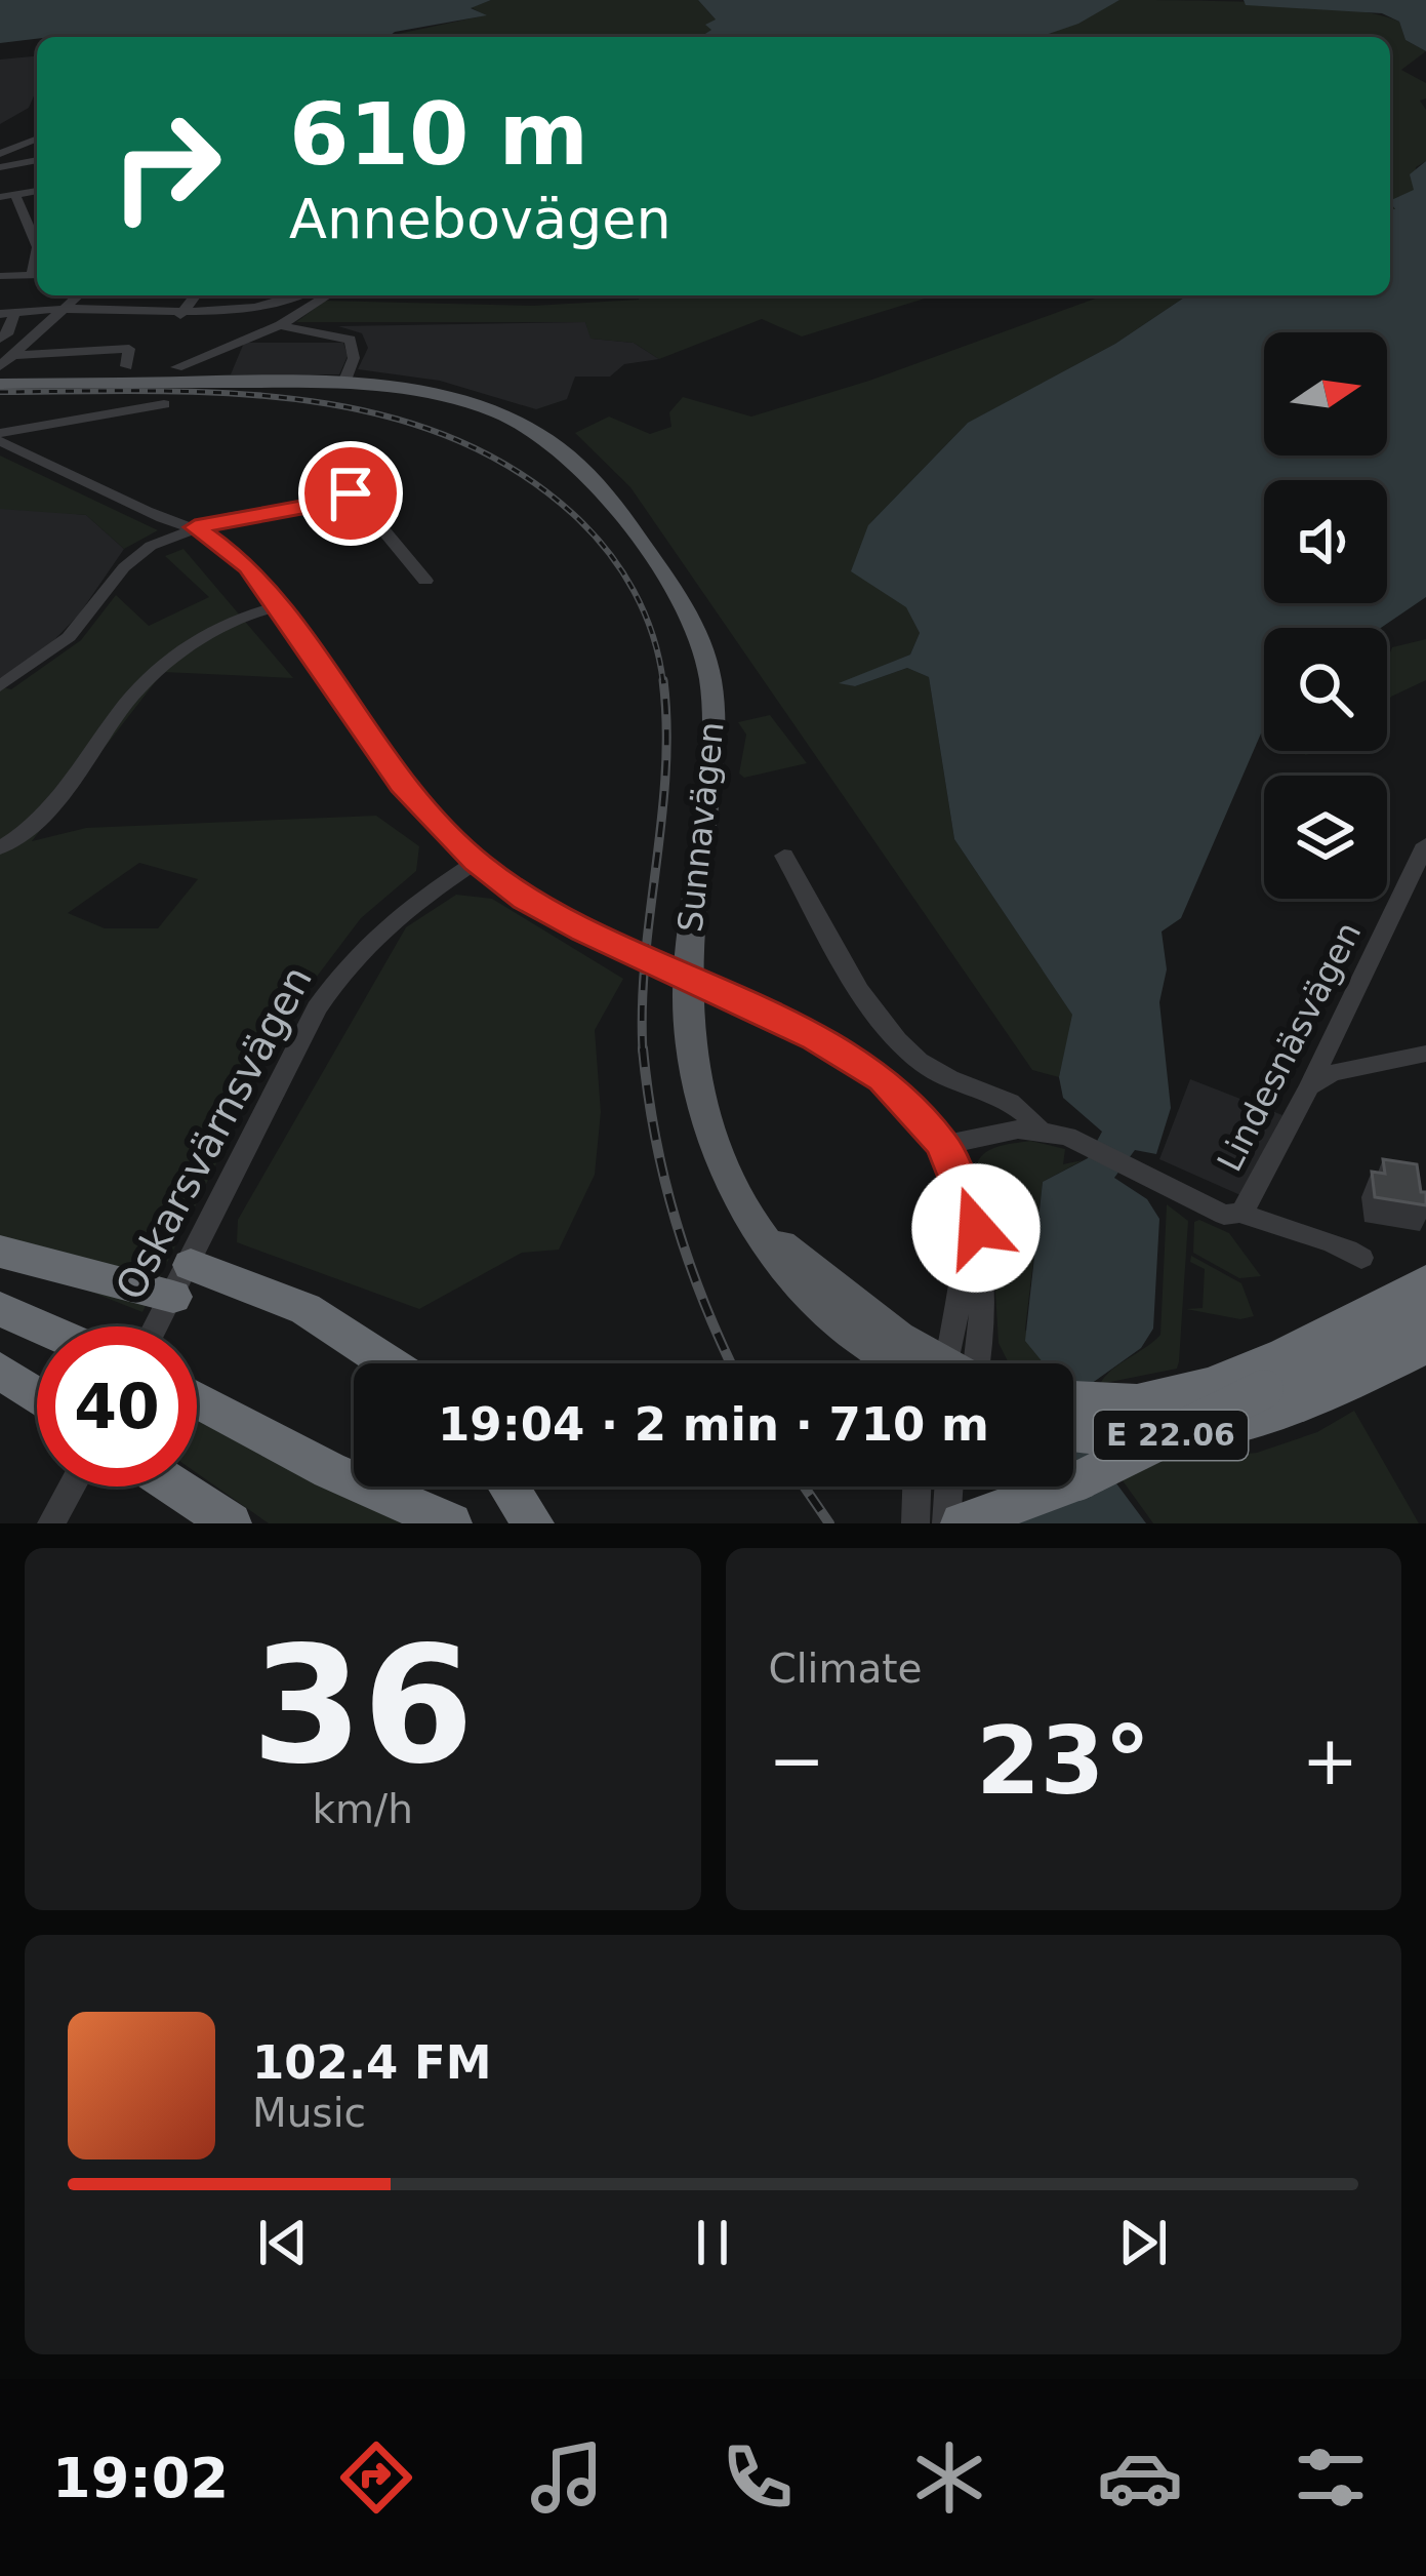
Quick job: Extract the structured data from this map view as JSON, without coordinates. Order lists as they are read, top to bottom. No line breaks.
{"streets":{"highway":["E 22.06"],"main road":["Sunnavägen"],"street":["Lindesnäsvägen","Oskarsvärnsvägen"]},"north":"right","page":{"turn":["610 m","Annebovägen"],"limit":"40","trip":"19:04 · 2 min · 710 m","tile":[["36","km/h"],"Climate"],"heat":["−","23°","+"],"song":["102.4 FM","Music"],"tabs":"19:02"}}
